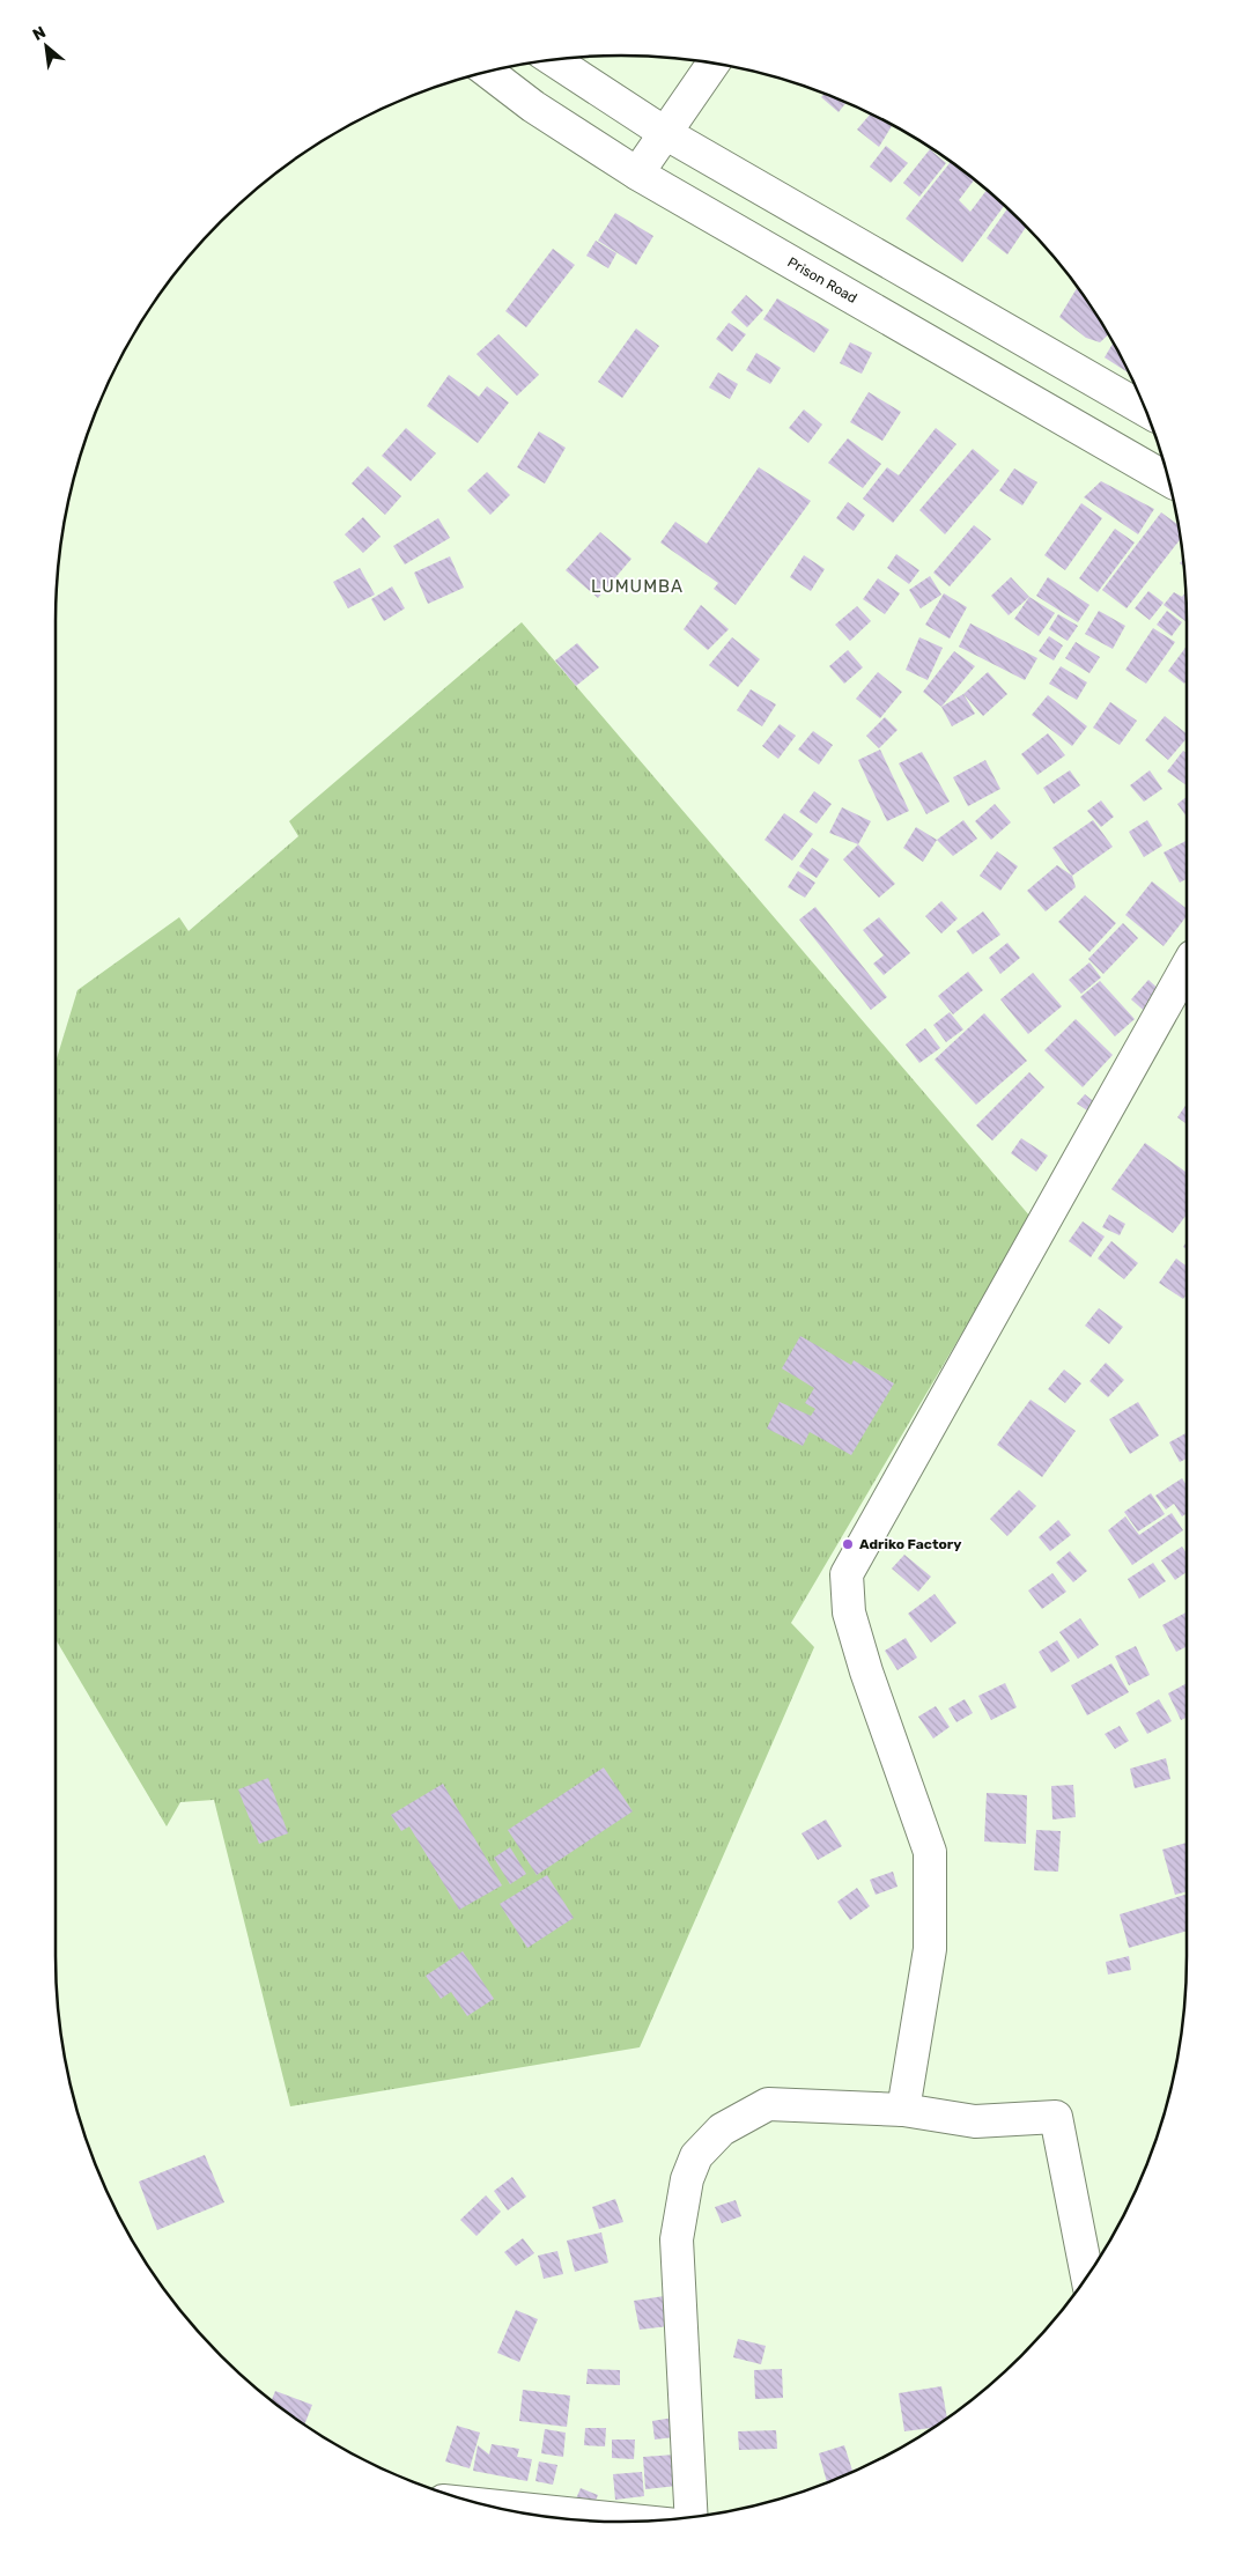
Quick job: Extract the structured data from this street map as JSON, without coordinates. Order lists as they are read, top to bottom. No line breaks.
{"streets":{"street":["Prison Road"]},"districts":["LUMUMBA"],"places":["Adriko Factory"],"north":"top left"}
